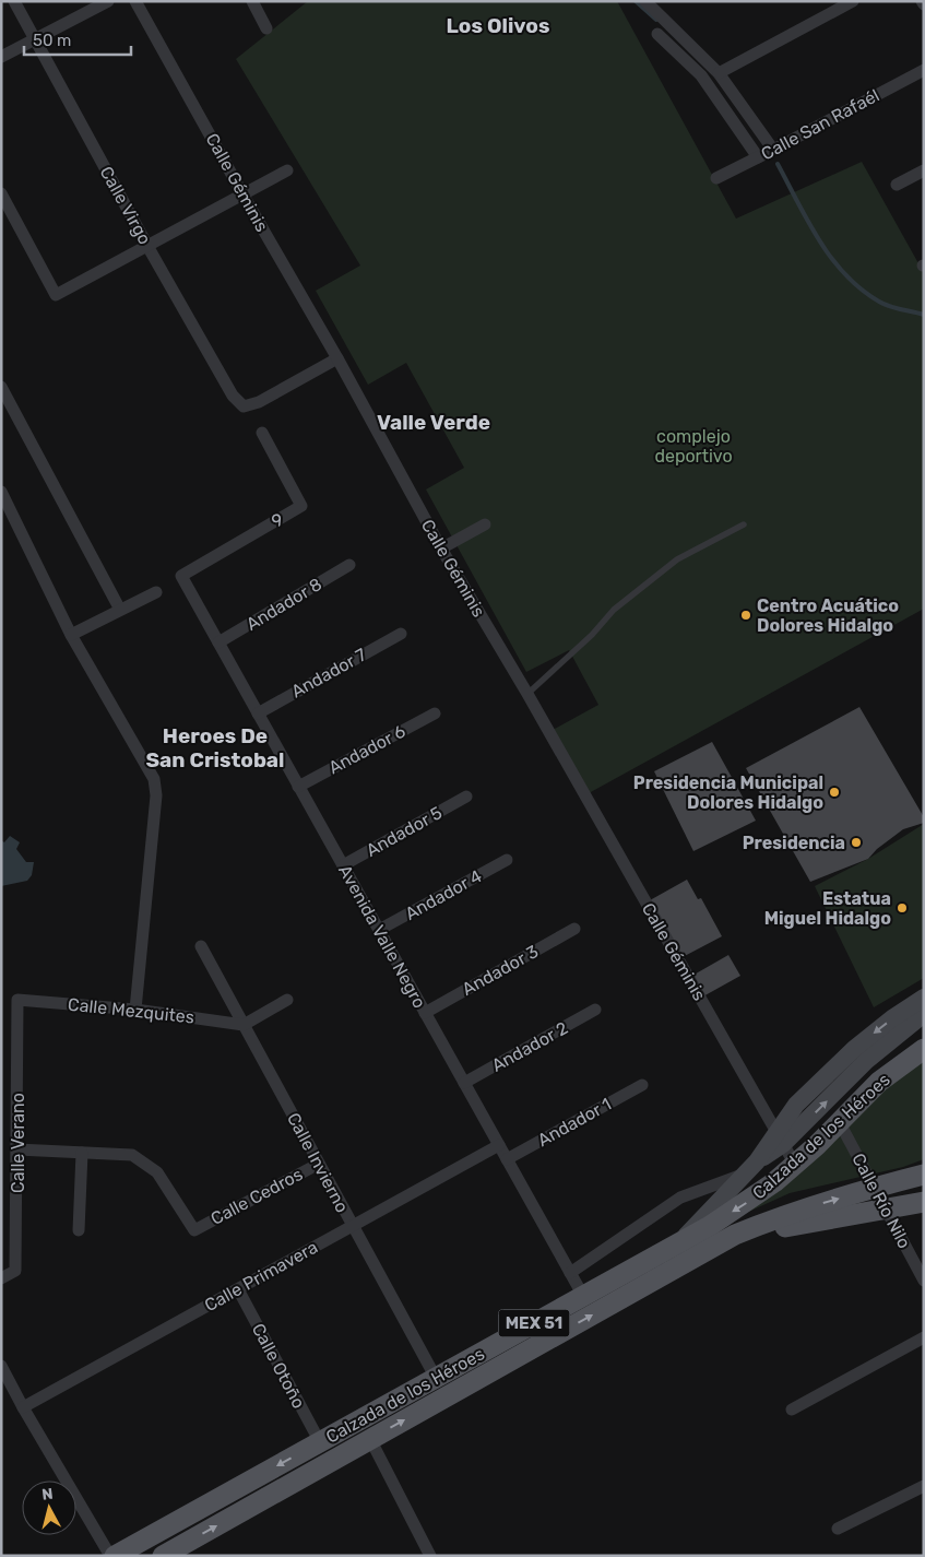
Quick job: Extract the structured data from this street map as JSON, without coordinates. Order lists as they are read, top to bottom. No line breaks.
{"streets":{"main road":["Calzada de los Héroes","MEX 51"],"street":["Calle San Rafaél","Calle Géminis","Calle Virgo","9","Andador 8","Andador 7","Andador 6","Andador 5","Andador 4","Avenida Valle Negro","Andador 3","Calle Mezquites","Andador 2","Andador 1","Calle Verano","Calle Invierno","Calle Cedros","Calle Río Nilo","Calle Primavera","Calle Otoño"]},"crossings":[["Calle Géminis","Calle Virgo"],["Calle Géminis","Calzada de los Héroes"],["9","Avenida Valle Negro"],["Andador 8","Avenida Valle Negro"],["Andador 7","Avenida Valle Negro"],["Andador 6","Avenida Valle Negro"],["Andador 5","Avenida Valle Negro"],["Andador 4","Avenida Valle Negro"],["Avenida Valle Negro","Andador 3"],["Avenida Valle Negro","Andador 2"],["Avenida Valle Negro","Andador 1"],["Avenida Valle Negro","Calzada de los Héroes"],["Avenida Valle Negro","Calle Primavera"],["Calle Mezquites","Calle Verano"],["Calle Mezquites","Calle Invierno"],["Calzada de los Héroes","Calle Invierno"],["Calzada de los Héroes","Calle Río Nilo"],["Calzada de los Héroes","Calle Otoño"],["Calle Invierno","Calle Cedros"],["Calle Invierno","Calle Primavera"],["Calle Primavera","Calle Otoño"]],"districts":["Los Olivos","Valle Verde","Heroes De San Cristobal"],"parks":["complejo deportivo"],"places":["Centro Acuático Dolores Hidalgo","Presidencia Municipal Dolores Hidalgo","Presidencia","Estatua Miguel Hidalgo"],"scale_bar":"50 m","north":"top"}
